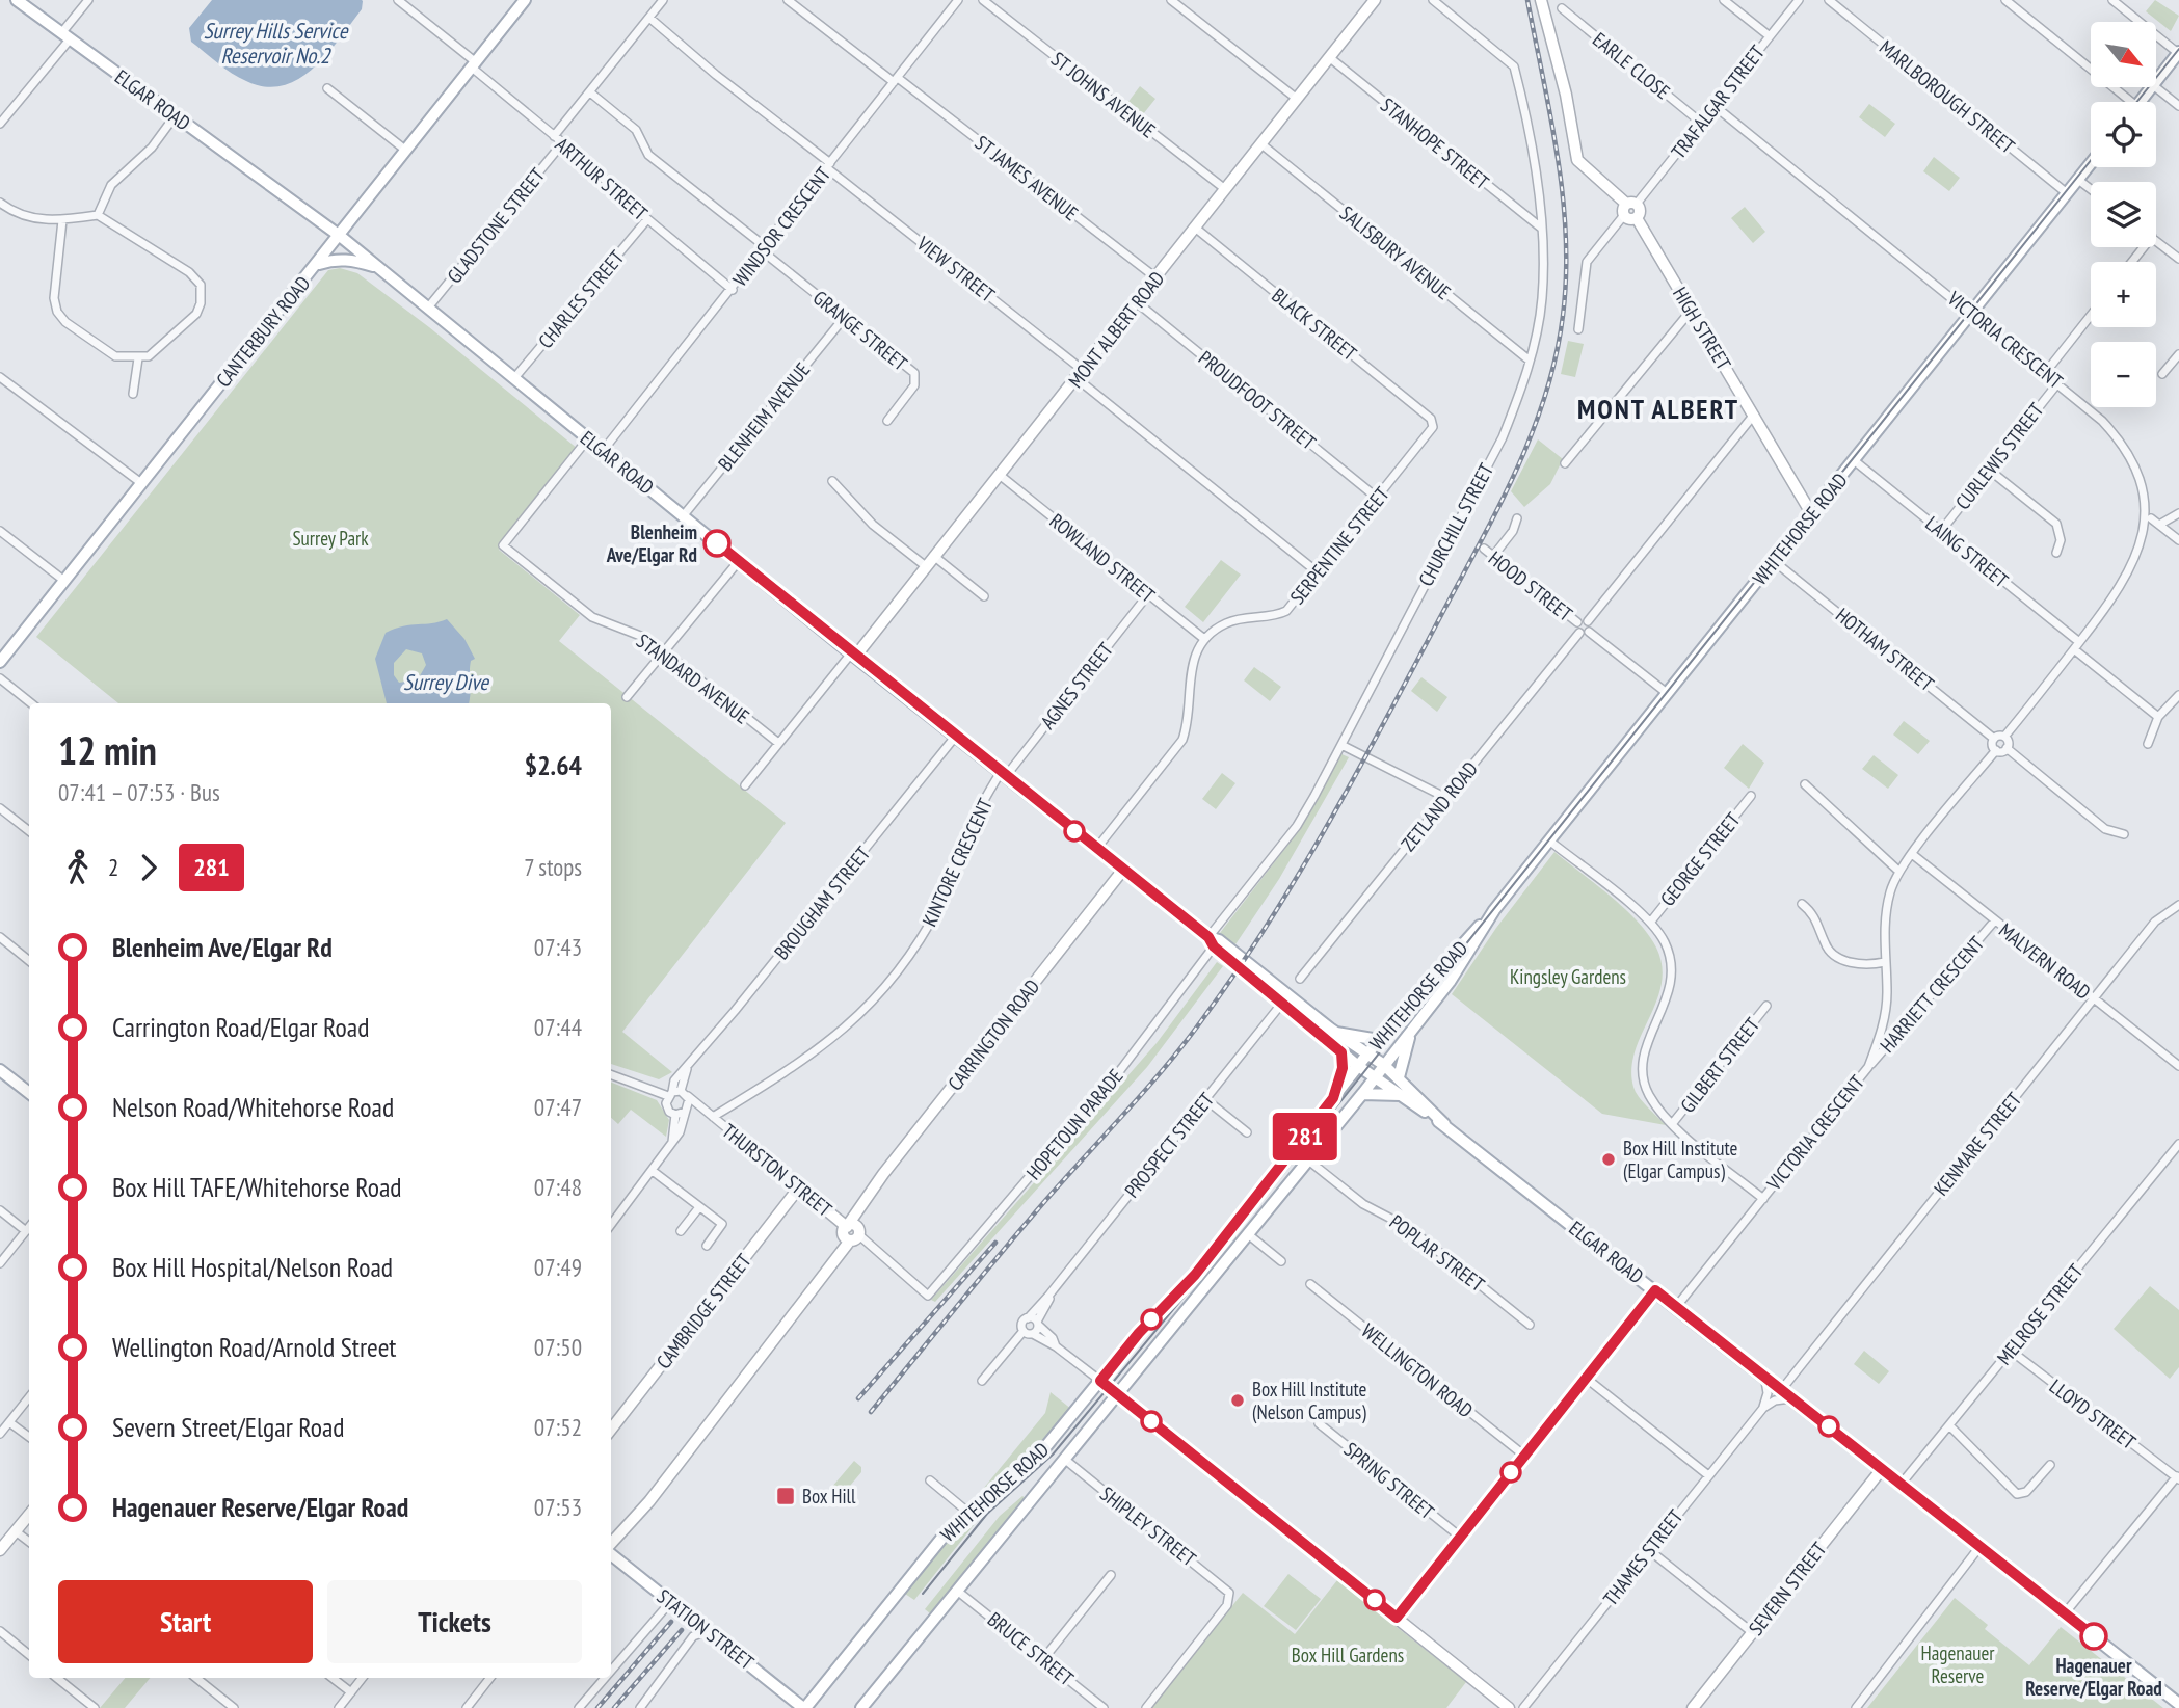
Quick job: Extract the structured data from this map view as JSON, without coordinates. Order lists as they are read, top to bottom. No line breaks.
{"streets":{"main road":["ELGAR ROAD","CANTERBURY ROAD","WHITEHORSE ROAD","STATION STREET"],"street":["EARLE CLOSE","ST JOHNS AVENUE","MARLBOROUGH STREET","TRAFALGAR STREET","STANHOPE STREET","ST JAMES AVENUE","ARTHUR STREET","GLADSTONE STREET","WINDSOR CRESCENT","SALISBURY AVENUE","VIEW STREET","CHARLES STREET","BLACK STREET","HIGH STREET","MONT ALBERT ROAD","GRANGE STREET","VICTORIA CRESCENT","PROUDFOOT STREET","BLENHEIM AVENUE","CURLEWIS STREET","CHURCHILL STREET","SERPENTINE STREET","LAING STREET","ROWLAND STREET","HOOD STREET","HOTHAM STREET","STANDARD AVENUE","AGNES STREET","ZETLAND ROAD","GEORGE STREET","KINTORE CRESCENT","BROUGHAM STREET","MALVERN ROAD","HARRIETT CRESCENT","CARRINGTON ROAD","GILBERT STREET","HOPETOUN PARADE","KENMARE STREET","PROSPECT STREET","THURSTON STREET","POPLAR STREET","CAMBRIDGE STREET","MELROSE STREET","WELLINGTON ROAD","LLOYD STREET","SPRING STREET","SHIPLEY STREET","THAMES STREET","SEVERN STREET","BRUCE STREET"]},"crossings":[["EARLE CLOSE","TRAFALGAR STREET"],["ST JOHNS AVENUE","MONT ALBERT ROAD"],["MARLBOROUGH STREET","WHITEHORSE ROAD"],["ELGAR ROAD","GLADSTONE STREET"],["ELGAR ROAD","WINDSOR CRESCENT"],["ELGAR ROAD","CHARLES STREET"],["ELGAR ROAD","MONT ALBERT ROAD"],["ELGAR ROAD","CANTERBURY ROAD"],["ELGAR ROAD","VICTORIA CRESCENT"],["ELGAR ROAD","BLENHEIM AVENUE"],["ELGAR ROAD","CHURCHILL STREET"],["ELGAR ROAD","WHITEHORSE ROAD"],["ELGAR ROAD","STANDARD AVENUE"],["ELGAR ROAD","AGNES STREET"],["ELGAR ROAD","KINTORE CRESCENT"],["ELGAR ROAD","BROUGHAM STREET"],["ELGAR ROAD","CARRINGTON ROAD"],["ELGAR ROAD","HOPETOUN PARADE"],["ELGAR ROAD","KENMARE STREET"],["ELGAR ROAD","PROSPECT STREET"],["ELGAR ROAD","MELROSE STREET"],["ELGAR ROAD","SEVERN STREET"],["TRAFALGAR STREET","VICTORIA CRESCENT"],["STANHOPE STREET","MONT ALBERT ROAD"],["STANHOPE STREET","CHURCHILL STREET"],["ST JAMES AVENUE","WINDSOR CRESCENT"],["ST JAMES AVENUE","MONT ALBERT ROAD"],["ARTHUR STREET","GLADSTONE STREET"],["ARTHUR STREET","WINDSOR CRESCENT"],["ARTHUR STREET","CHARLES STREET"],["ARTHUR STREET","CANTERBURY ROAD"],["WINDSOR CRESCENT","VIEW STREET"],["WINDSOR CRESCENT","GRANGE STREET"],["SALISBURY AVENUE","MONT ALBERT ROAD"],["SALISBURY AVENUE","CHURCHILL STREET"],["VIEW STREET","MONT ALBERT ROAD"],["VIEW STREET","SERPENTINE STREET"],["BLACK STREET","MONT ALBERT ROAD"],["BLACK STREET","SERPENTINE STREET"],["HIGH STREET","WHITEHORSE ROAD"],["MONT ALBERT ROAD","PROUDFOOT STREET"],["MONT ALBERT ROAD","ROWLAND STREET"],["MONT ALBERT ROAD","STANDARD AVENUE"],["GRANGE STREET","BLENHEIM AVENUE"],["VICTORIA CRESCENT","CURLEWIS STREET"],["VICTORIA CRESCENT","WHITEHORSE ROAD"],["VICTORIA CRESCENT","MALVERN ROAD"],["VICTORIA CRESCENT","HARRIETT CRESCENT"],["PROUDFOOT STREET","SERPENTINE STREET"],["CURLEWIS STREET","LAING STREET"],["CHURCHILL STREET","HOPETOUN PARADE"],["WHITEHORSE ROAD","LAING STREET"],["WHITEHORSE ROAD","HOOD STREET"],["WHITEHORSE ROAD","HOTHAM STREET"],["WHITEHORSE ROAD","POPLAR STREET"],["WHITEHORSE ROAD","SHIPLEY STREET"],["WHITEHORSE ROAD","STATION STREET"],["WHITEHORSE ROAD","BRUCE STREET"],["SERPENTINE STREET","ROWLAND STREET"],["ROWLAND STREET","AGNES STREET"],["AGNES STREET","KINTORE CRESCENT"],["KINTORE CRESCENT","THURSTON STREET"],["BROUGHAM STREET","THURSTON STREET"],["MALVERN ROAD","HARRIETT CRESCENT"],["MALVERN ROAD","KENMARE STREET"],["CARRINGTON ROAD","THURSTON STREET"],["HOPETOUN PARADE","THURSTON STREET"],["THURSTON STREET","CAMBRIDGE STREET"],["MELROSE STREET","LLOYD STREET"]],"districts":["MONT ALBERT"],"water":["Surrey Hills Service Reservoir No.2","Surrey Dive"],"parks":["Surrey Park","Kingsley Gardens","Hagenauer Reserve","Box Hill Gardens"],"places":{"other":["Blenheim Ave/Elgar Rd","Box Hill Institute (Elgar Campus)","Box Hill Institute (Nelson Campus)","Hagenauer Reserve/Elgar Road"],"transit":["Box Hill"]},"lines":["bus line 281"],"north":"bottom right","page":{"on_map":"281","map_buttons":["+","−"],"heading":["12 min","07:41 – 07:53 · Bus","$2.64"],"legs":["2","281","7 stops"],"list":[{"name":"Blenheim Ave/Elgar Rd","value":"07:43"},{"name":"Carrington Road/Elgar Road","value":"07:44"},{"name":"Nelson Road/Whitehorse Road","value":"07:47"},{"name":"Box Hill TAFE/Whitehorse Road","value":"07:48"},{"name":"Box Hill Hospital/Nelson Road","value":"07:49"},{"name":"Wellington Road/Arnold Street","value":"07:50"},{"name":"Severn Street/Elgar Road","value":"07:52"},{"name":"Hagenauer Reserve/Elgar Road","value":"07:53"}],"buttons":["Start","Tickets"]}}
